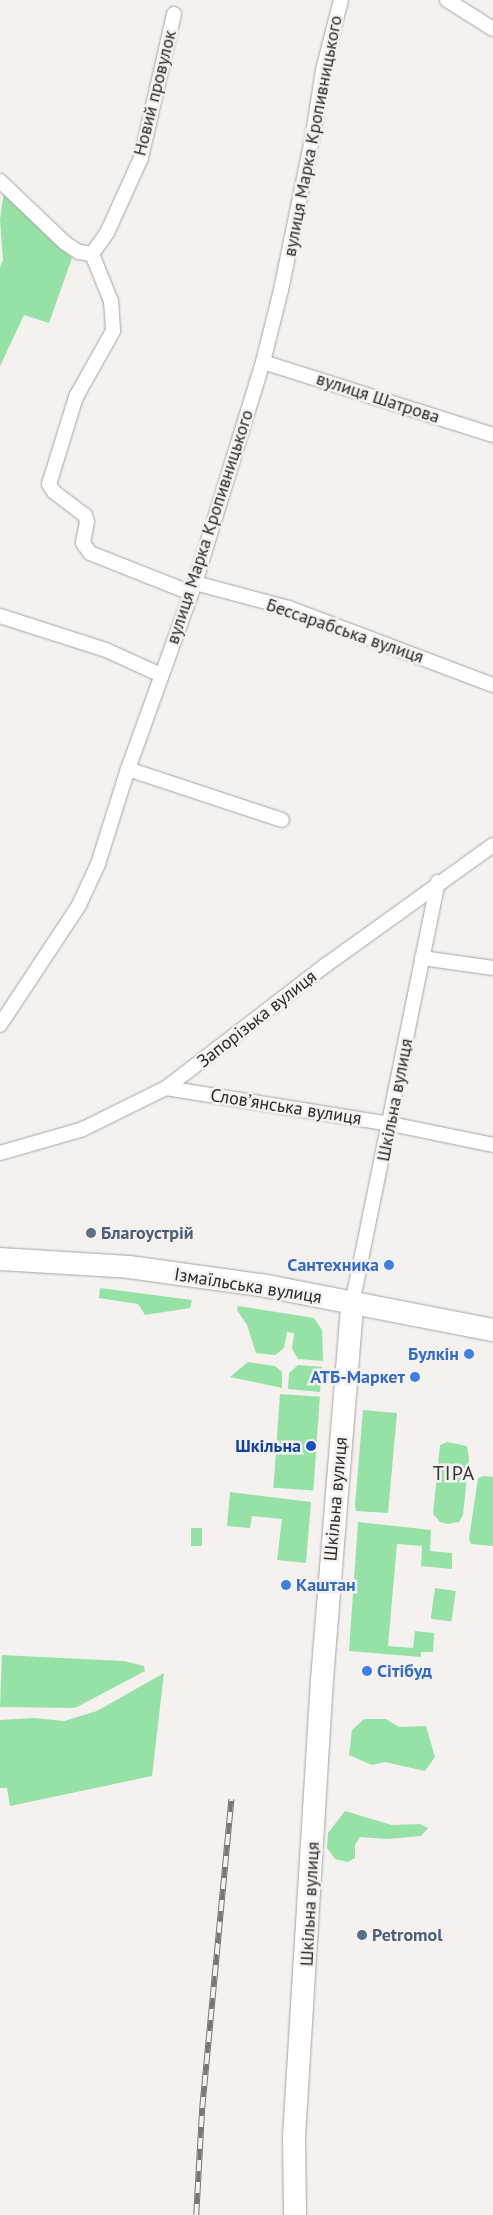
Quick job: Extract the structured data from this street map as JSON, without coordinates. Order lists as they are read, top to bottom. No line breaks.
{"streets":{"main road":["Шкільна вулиця","Ізмаїльська вулиця"],"street":["Новий провулок","вулиця Марка Кропивницького","вулиця Шатрова","Бессарабська вулиця","Запорізька вулиця","Словʼянська вулиця"]},"crossings":[["вулиця Марка Кропивницького","вулиця Шатрова"],["вулиця Марка Кропивницького","Бессарабська вулиця"],["Запорізька вулиця","Шкільна вулиця"],["Запорізька вулиця","Словʼянська вулиця"],["Шкільна вулиця","Словʼянська вулиця"],["Шкільна вулиця","Ізмаїльська вулиця"]],"districts":["ТІРА"],"places":["Благоустрій","Сантехника","Булкін","АТБ-Маркет","Шкільна","Каштан","Сітібуд","Petromol"]}
